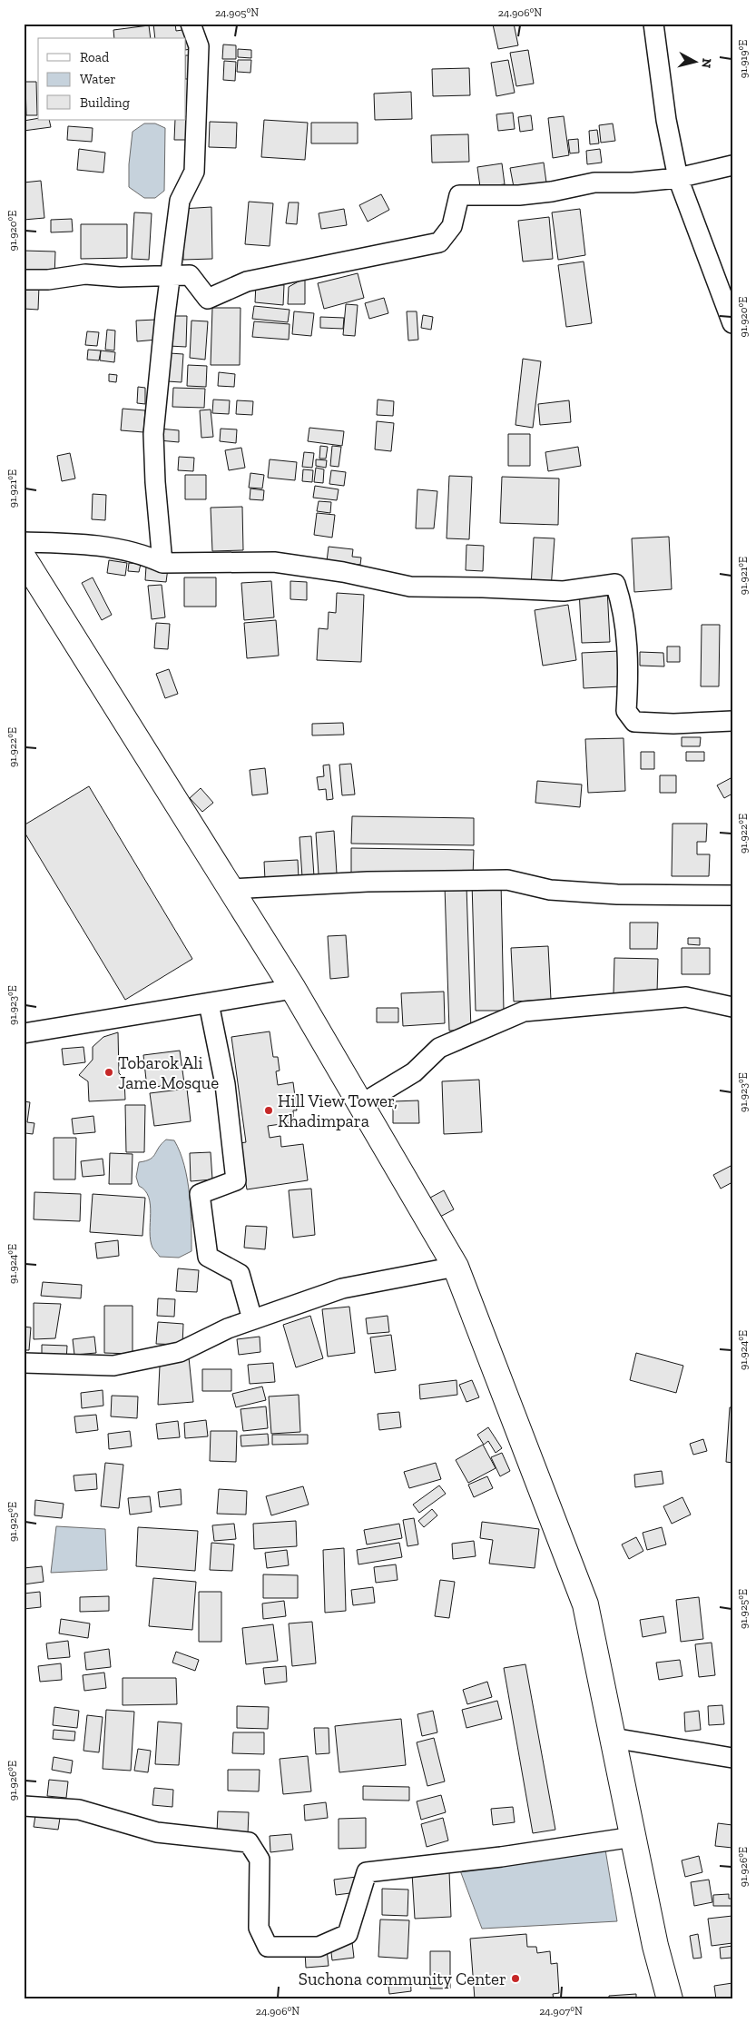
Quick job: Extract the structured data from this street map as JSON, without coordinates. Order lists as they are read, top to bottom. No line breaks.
{"places":["Tobarok Ali Jame Mosque","Hill View Tower, Khadimpara","Suchona community Center"],"legend":["Road","Water","Building"],"north":"right","coordinates":["24.905°N","24.906°N","91.919°E","91.920°E","91.921°E","91.922°E","91.923°E","91.924°E","91.925°E","91.926°E","24.907°N"]}
